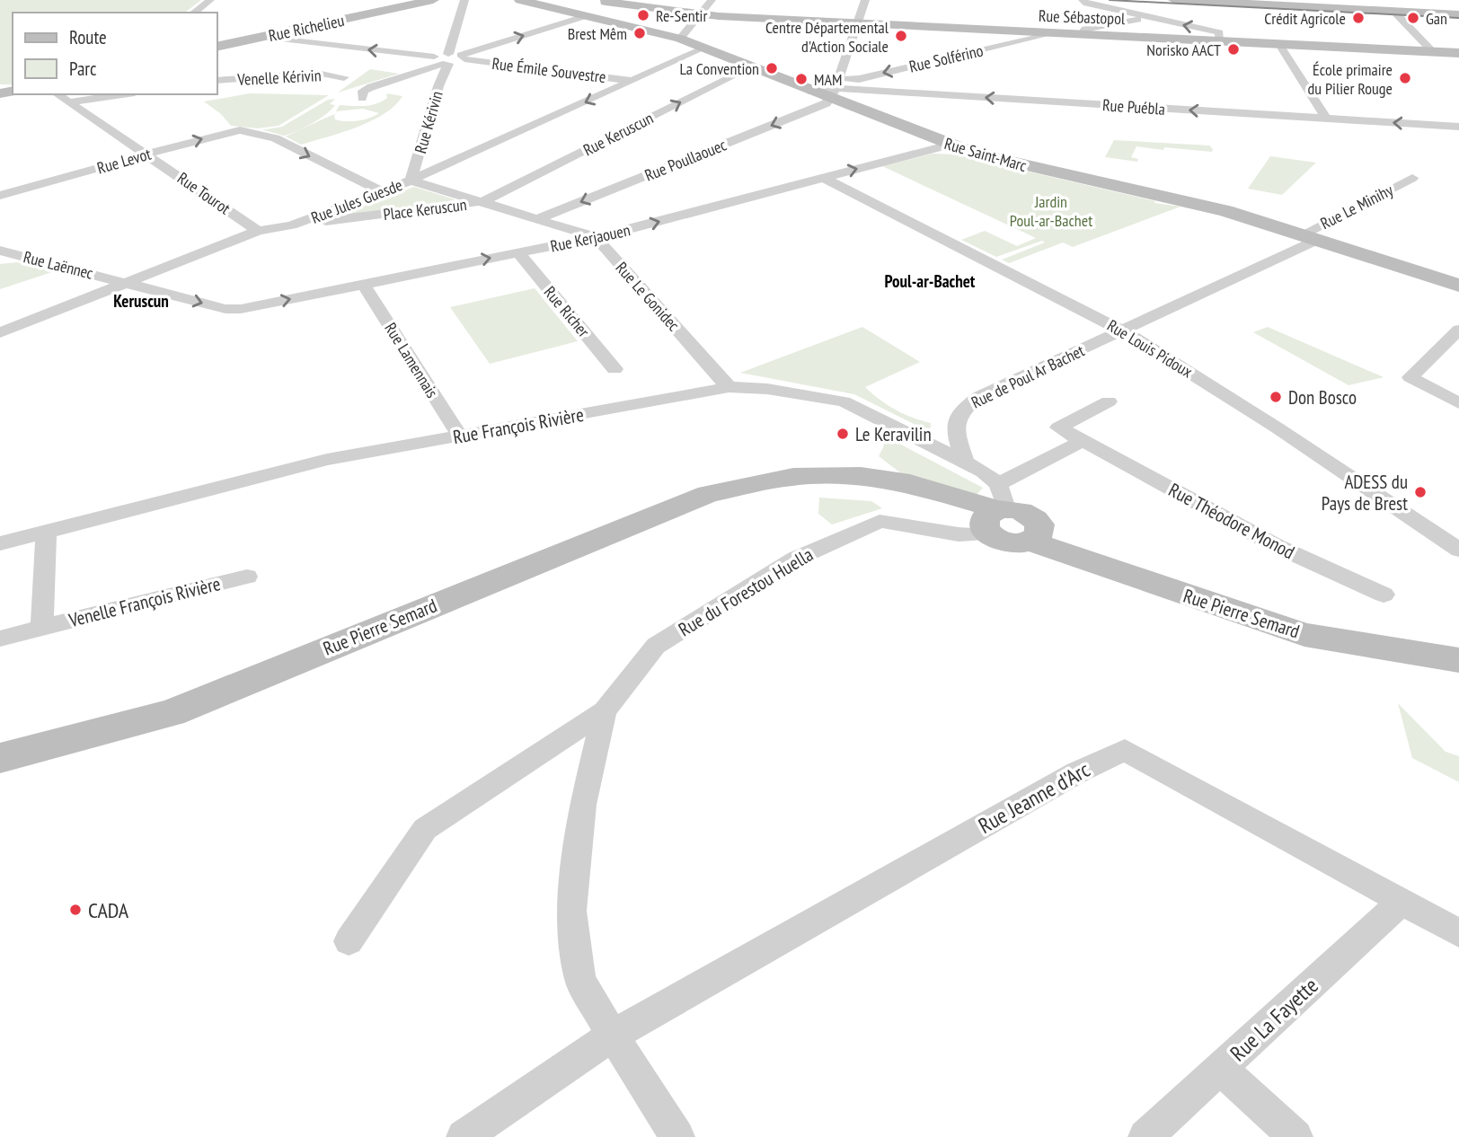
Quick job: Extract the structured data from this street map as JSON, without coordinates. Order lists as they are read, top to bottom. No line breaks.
{"streets":{"main road":["Rue Sébastopol","Rue Richelieu","Rue Saint-Marc","Rue Pierre Semard"],"street":["Rue Solférino","Rue Émile Souvestre","Venelle Kérivin","Rue Puébla","Rue Kérivin","Rue Keruscun","Rue Poullaouec","Rue Levot","Rue Tourot","Rue Jules Guesde","Rue Le Minihy","Place Keruscun","Rue Kerjaouen","Rue Laënnec","Rue Le Gonidec","Rue Richer","Rue Louis Pidoux","Rue Lamennais","Rue de Poul Ar Bachet","Rue François Rivière","Rue Théodore Monod","Rue du Forestou Huella","Venelle François Rivière","Rue Jeanne d'Arc","Rue La Fayette"]},"crossings":[["Rue Sébastopol","Rue Solférino"],["Rue Solférino","Rue Puébla"],["Rue Solférino","Rue Saint-Marc"],["Rue Solférino","Rue Poullaouec"],["Rue Émile Souvestre","Rue Kérivin"],["Rue Émile Souvestre","Rue Jules Guesde"],["Rue Puébla","Rue Saint-Marc"],["Rue Puébla","Rue Poullaouec"],["Rue Kérivin","Rue Jules Guesde"],["Rue Keruscun","Rue Saint-Marc"],["Rue Keruscun","Place Keruscun"],["Rue Saint-Marc","Rue Poullaouec"],["Rue Saint-Marc","Rue Jules Guesde"],["Rue Saint-Marc","Rue Le Minihy"],["Rue Saint-Marc","Rue Kerjaouen"],["Rue Saint-Marc","Rue de Poul Ar Bachet"],["Rue Levot","Rue Tourot"],["Rue Levot","Rue Jules Guesde"],["Rue Tourot","Rue Jules Guesde"],["Rue Jules Guesde","Place Keruscun"],["Rue Jules Guesde","Rue Laënnec"],["Rue Le Minihy","Rue de Poul Ar Bachet"],["Rue Kerjaouen","Rue Laënnec"],["Rue Kerjaouen","Rue Le Gonidec"],["Rue Kerjaouen","Rue Richer"],["Rue Kerjaouen","Rue Louis Pidoux"],["Rue Kerjaouen","Rue Lamennais"],["Rue Le Gonidec","Rue François Rivière"],["Rue Louis Pidoux","Rue de Poul Ar Bachet"],["Rue Lamennais","Rue François Rivière"],["Rue de Poul Ar Bachet","Rue François Rivière"],["Rue François Rivière","Rue du Forestou Huella"],["Rue François Rivière","Venelle François Rivière"],["Rue François Rivière","Rue Pierre Semard"],["Rue du Forestou Huella","Rue Pierre Semard"],["Rue du Forestou Huella","Rue Jeanne d'Arc"],["Rue Jeanne d'Arc","Rue La Fayette"]],"one_way":["Rue Solférino","Rue Puébla","Rue Kerjaouen","Rue Laënnec"],"districts":["Poul-ar-Bachet","Keruscun"],"parks":["Jardin Poul-ar-Bachet"],"places":["Re-Sentir","Crédit Agricole","Gan","Brest Mêm","Centre Départemental d'Action Sociale","Norisko AACT","La Convention","École primaire du Pilier Rouge","MAM","Don Bosco","Le Keravilin","ADESS du Pays de Brest","CADA"],"legend":["Route","Parc"]}
